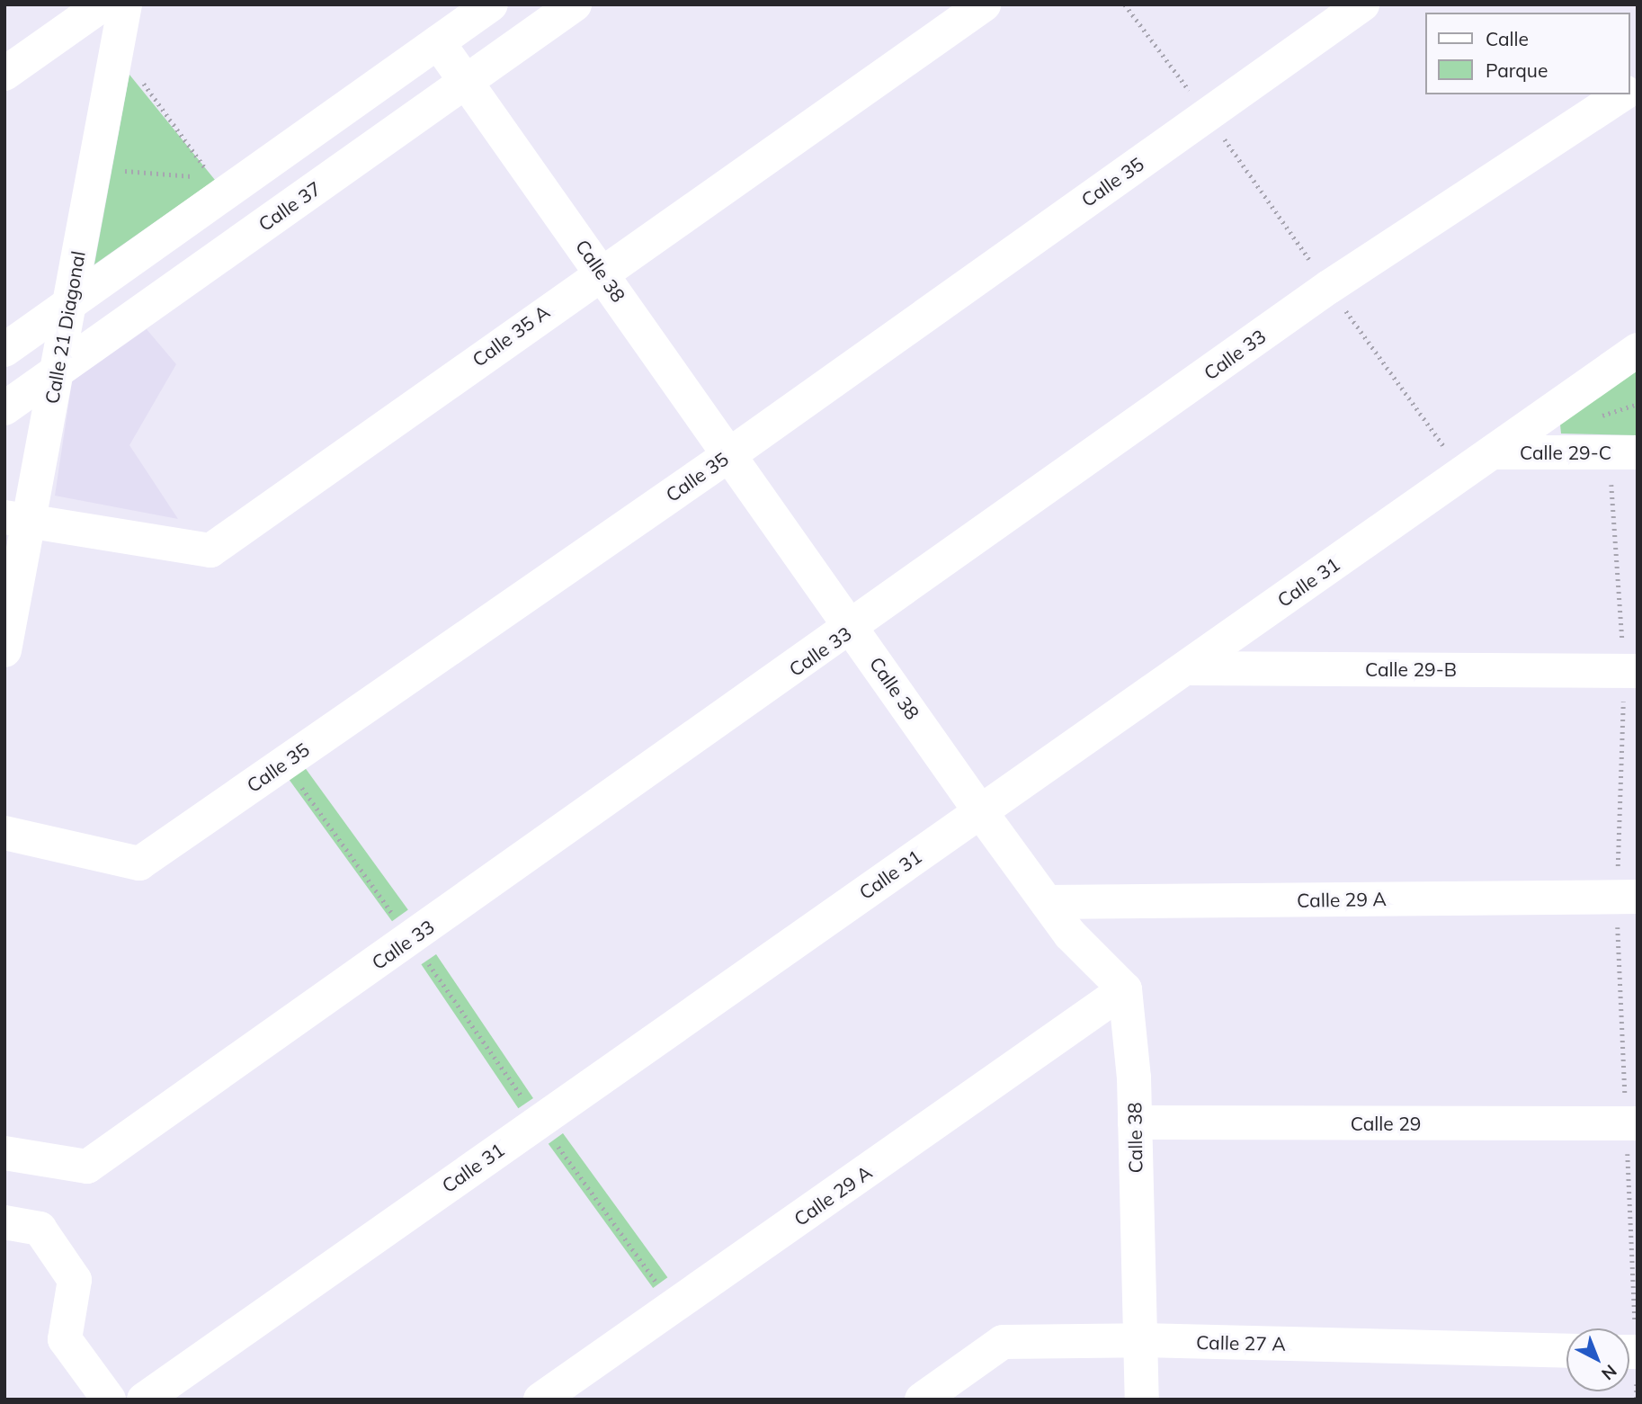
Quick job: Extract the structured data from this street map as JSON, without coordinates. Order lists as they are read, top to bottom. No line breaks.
{"streets":{"street":["Calle 35","Calle 37","Calle 38","Calle 21 Diagonal","Calle 35 A","Calle 33","Calle 29-C","Calle 31","Calle 29-B","Calle 29 A","Calle 29","Calle 27 A"]},"crossings":[["Calle 35","Calle 38"],["Calle 37","Calle 38"],["Calle 37","Calle 21 Diagonal"],["Calle 38","Calle 35 A"],["Calle 38","Calle 33"],["Calle 38","Calle 31"],["Calle 38","Calle 29 A"],["Calle 38","Calle 29"],["Calle 38","Calle 27 A"],["Calle 21 Diagonal","Calle 35 A"],["Calle 29-C","Calle 31"],["Calle 31","Calle 29-B"]],"legend":["Calle","Parque"],"north":"bottom right"}
